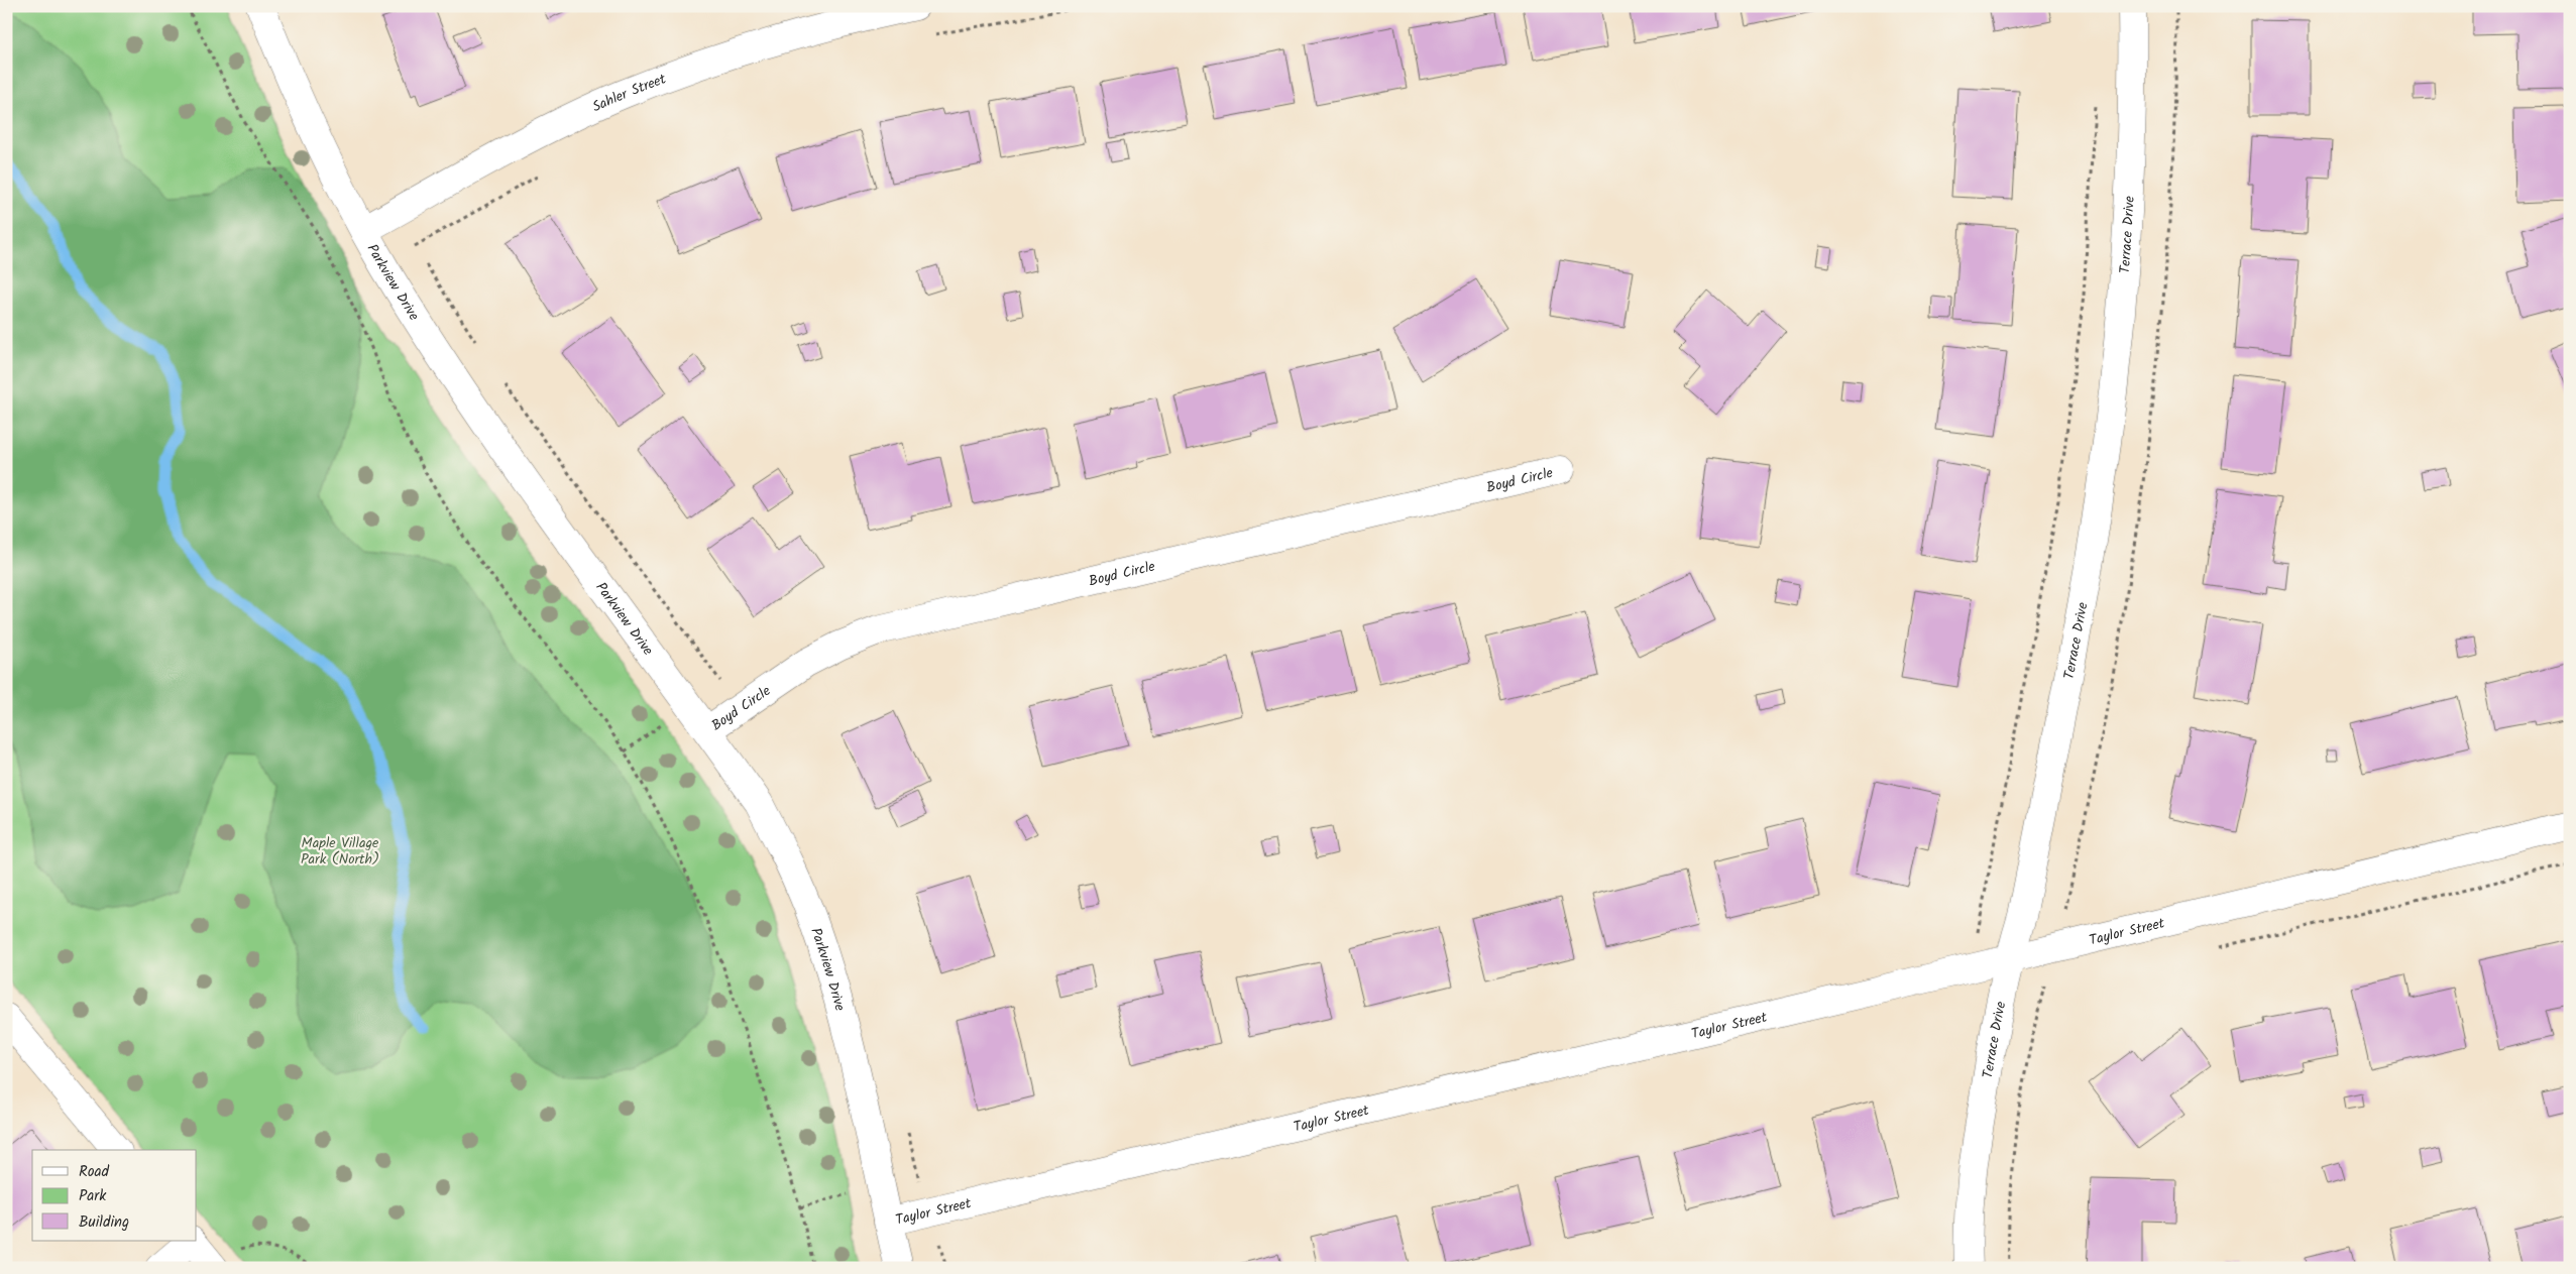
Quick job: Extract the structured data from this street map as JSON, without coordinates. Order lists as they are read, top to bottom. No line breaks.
{"streets":{"street":["Sahler Street","Terrace Drive","Parkview Drive","Boyd Circle","Taylor Street"]},"crossings":[["Sahler Street","Parkview Drive"],["Terrace Drive","Taylor Street"],["Parkview Drive","Boyd Circle"],["Parkview Drive","Taylor Street"]],"parks":["Maple Village Park (North)"],"legend":["Road","Park","Building"]}
